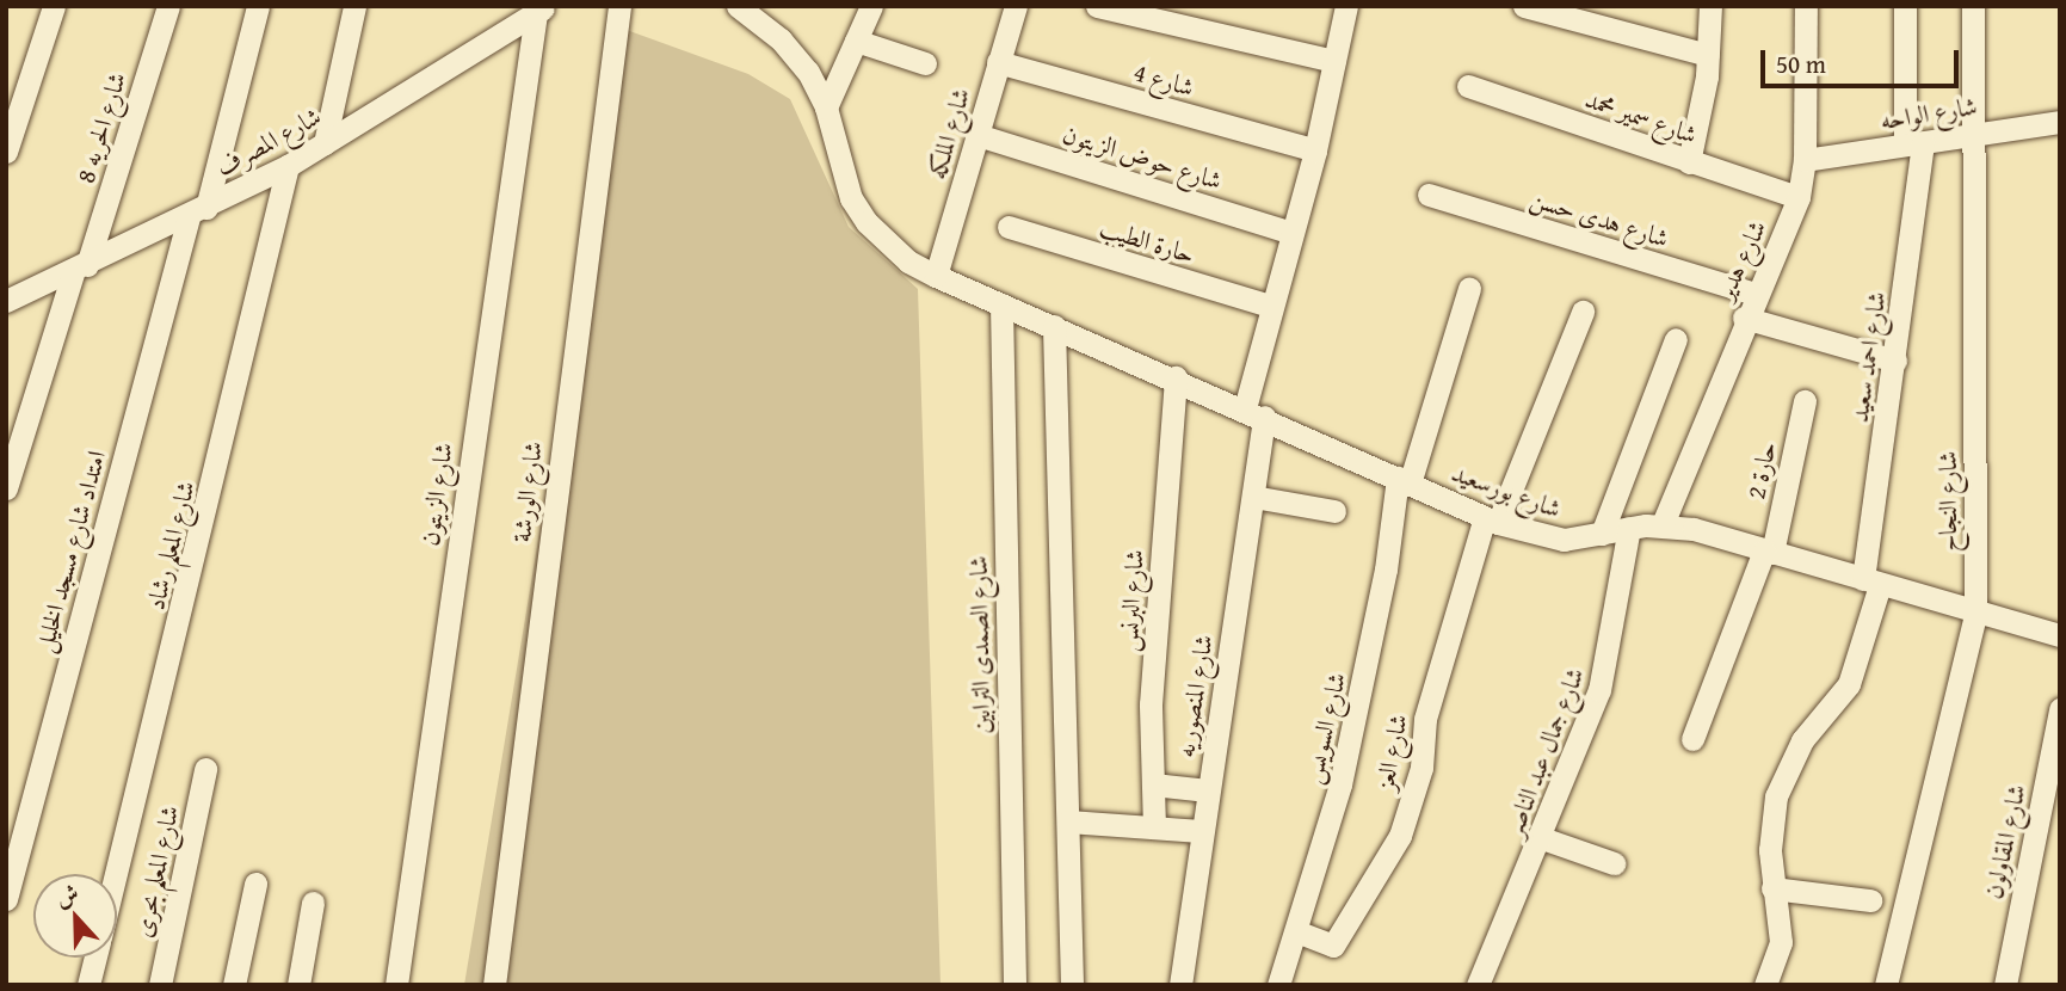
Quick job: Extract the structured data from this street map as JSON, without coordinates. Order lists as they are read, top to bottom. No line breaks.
{"streets":{"street":["شارع 4","شارع الواحه","شارع سمير محمد","شارع الحريه 8","شارع الملكه","شارع المصرف","شارع حوض الزيتون","شارع هدى حسن","حارة الطيب","شارع هدير","شارع احمد سعيد","حارة 2","شارع بورسعيد","شارع الورشة","شارع الزيتون","شارع النجاح","شارع المعلم رشاد","امتداد شارع مسجد الخليل","شارع البرنس","شارع الصمدى الترابين","شارع المنصوريه","شارع السويس","شارع العز","شارع جمال عبد الناصر","شارع المقاولون","شارع المعلم بحرى"]},"crossings":[["شارع 4","شارع الملكه"],["شارع 4","شارع المنصوريه"],["شارع الواحه","شارع هدير"],["شارع الواحه","شارع احمد سعيد"],["شارع الواحه","شارع النجاح"],["شارع سمير محمد","شارع هدير"],["شارع الحريه 8","شارع المصرف"],["شارع الملكه","شارع حوض الزيتون"],["شارع الملكه","شارع بورسعيد"],["شارع المصرف","شارع الزيتون"],["شارع المصرف","شارع المعلم رشاد"],["شارع المصرف","امتداد شارع مسجد الخليل"],["شارع حوض الزيتون","شارع المنصوريه"],["شارع هدى حسن","شارع هدير"],["حارة الطيب","شارع المنصوريه"],["شارع هدير","شارع بورسعيد"],["شارع احمد سعيد","شارع بورسعيد"],["حارة 2","شارع بورسعيد"],["شارع بورسعيد","شارع النجاح"],["شارع بورسعيد","شارع البرنس"],["شارع بورسعيد","شارع الصمدى الترابين"],["شارع بورسعيد","شارع المنصوريه"],["شارع بورسعيد","شارع السويس"],["شارع بورسعيد","شارع العز"],["شارع بورسعيد","شارع جمال عبد الناصر"],["شارع السويس","شارع العز"]],"scale_bar":"50 m","north":"top"}
